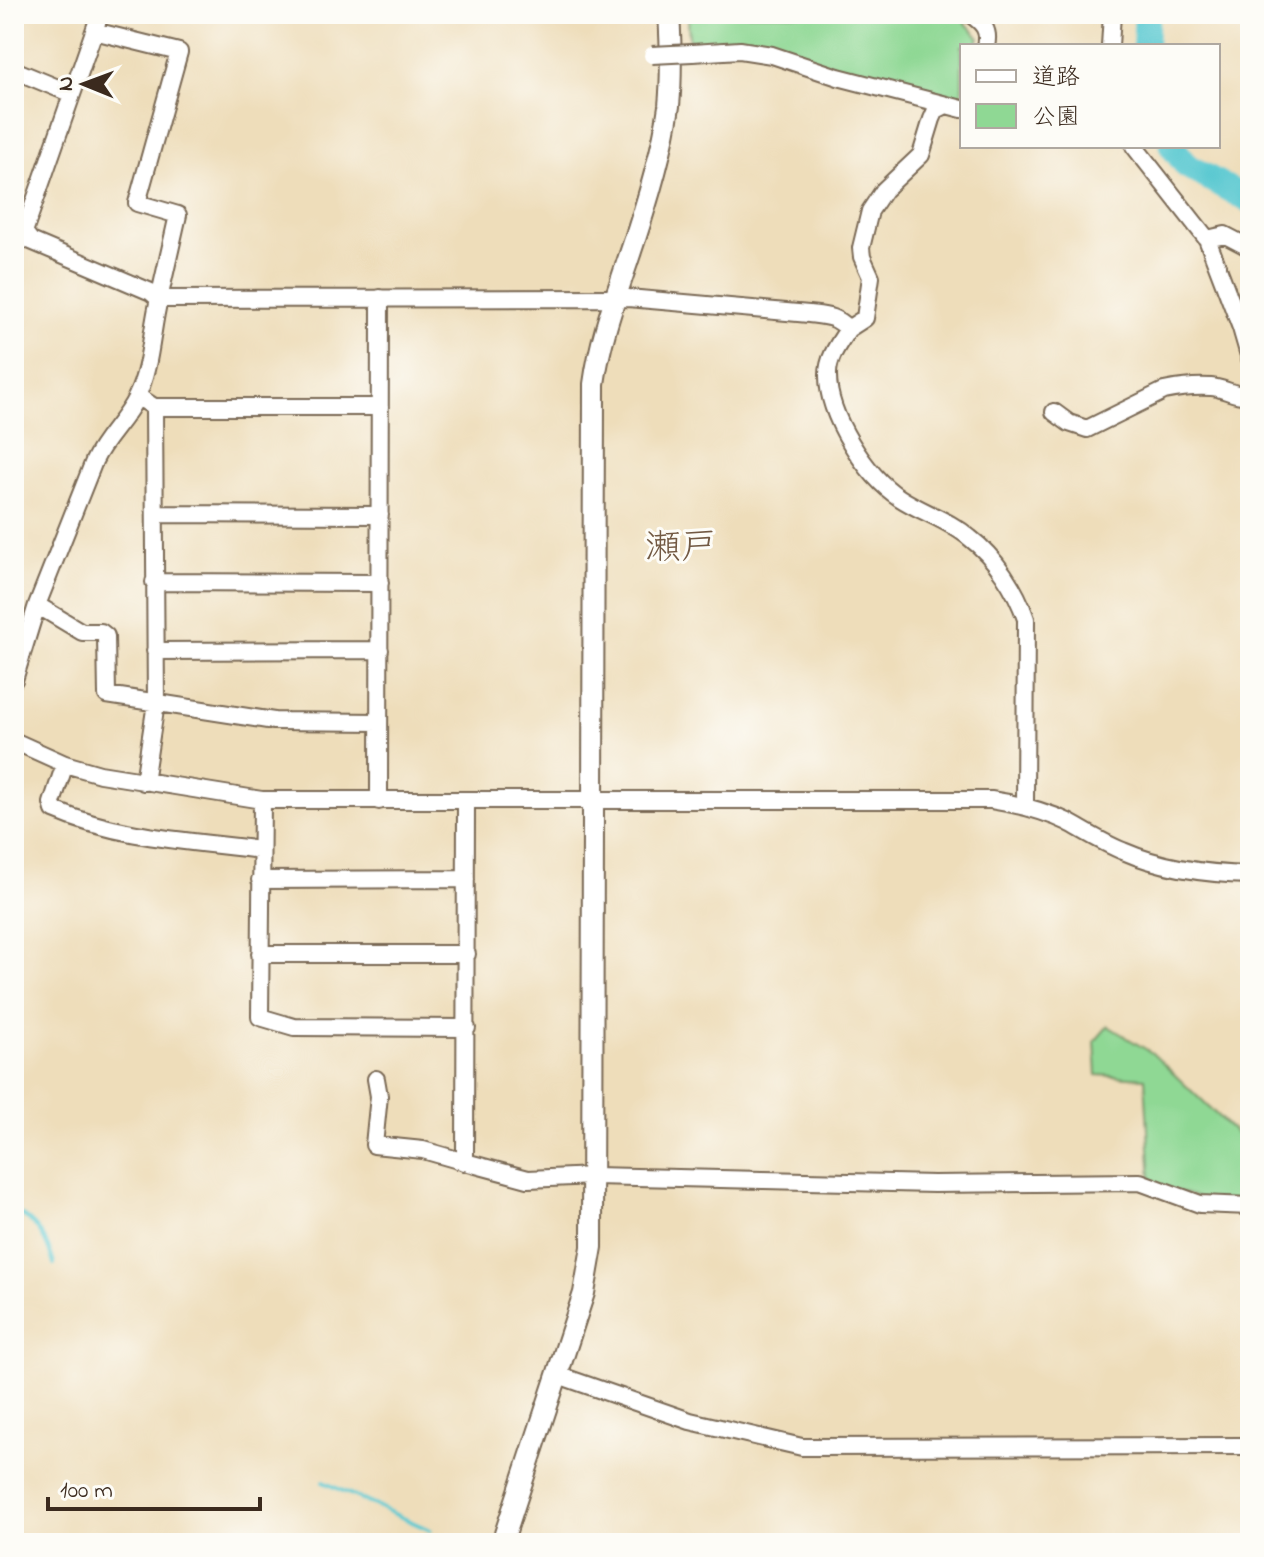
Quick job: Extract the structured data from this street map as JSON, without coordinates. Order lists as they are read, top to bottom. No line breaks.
{"districts":["瀬戸"],"legend":["道路","公園"],"scale_bar":"100 m","north":"left"}
